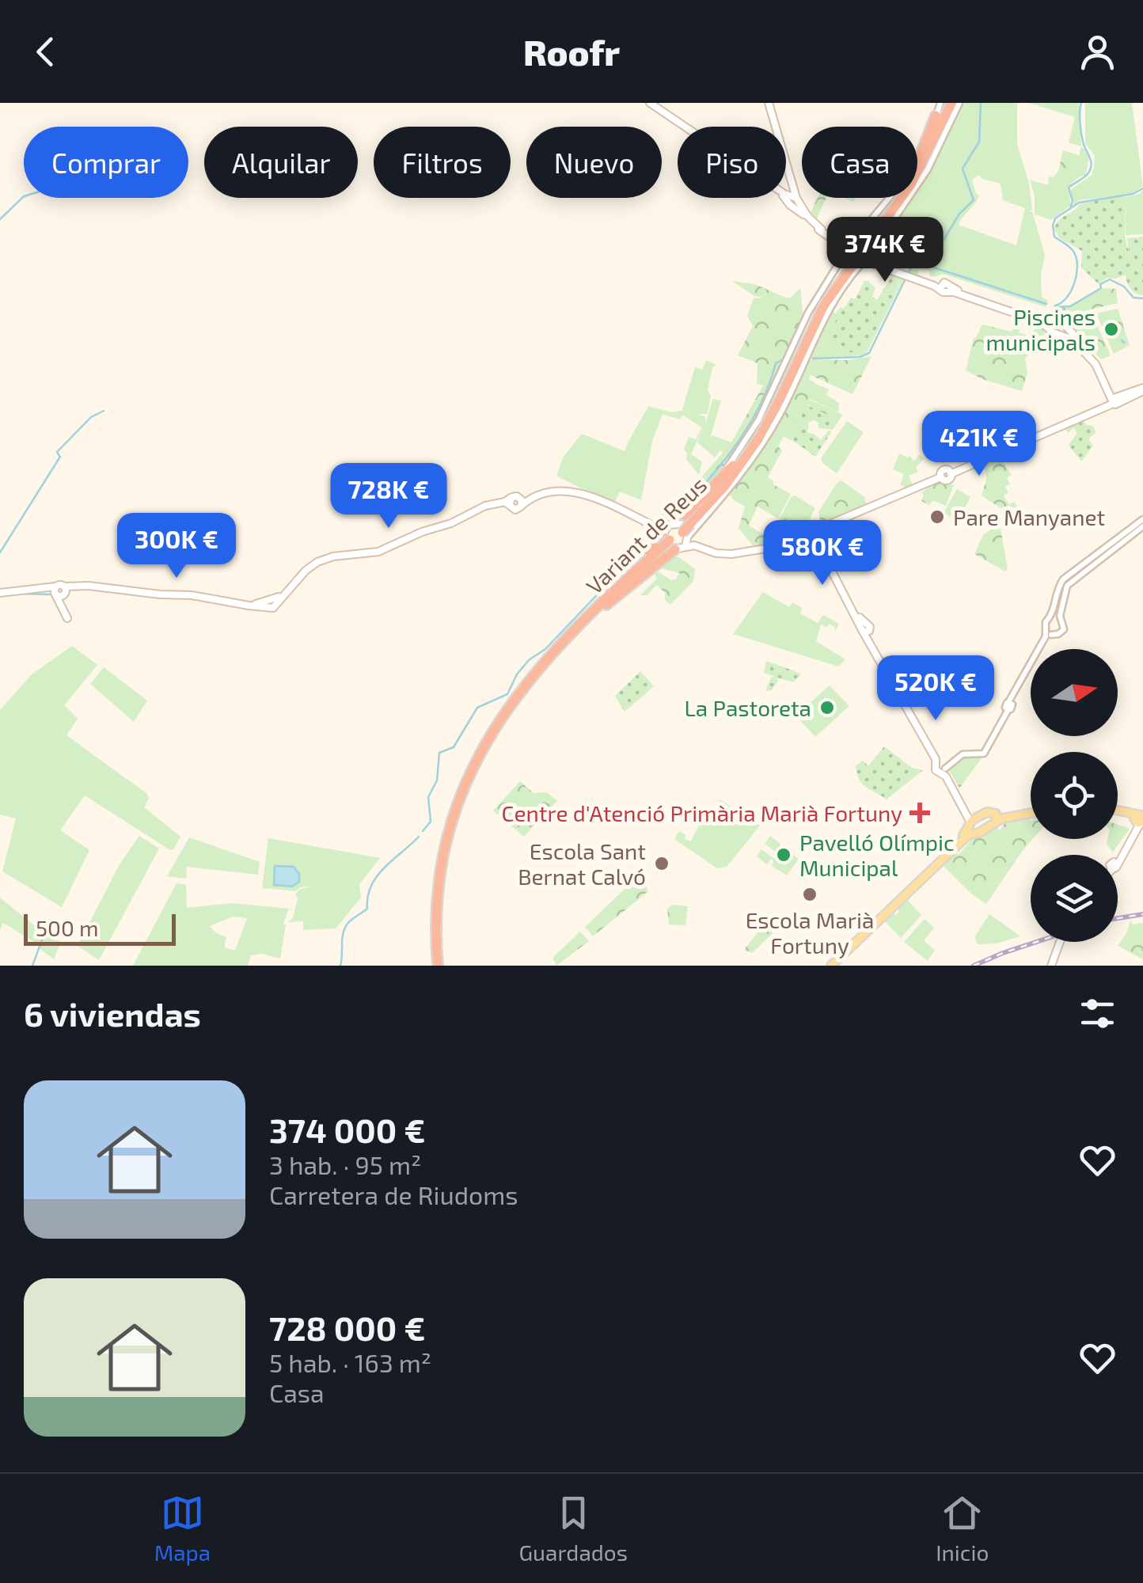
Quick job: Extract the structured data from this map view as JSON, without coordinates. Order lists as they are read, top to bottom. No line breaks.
{"streets":{"highway":["Variant de Reus"]},"places":{"other":["Piscines municipals","Pare Manyanet","La Pastoreta","Pavelló Olímpic Municipal","Escola Sant Bernat Calvó","Escola Marià Fortuny"],"health":["Centre d'Atenció Primària Marià Fortuny"]},"scale_bar":"500 m","north":"right","page":{"header":"Roofr","chip":["Comprar","Alquilar","Filtros","Nuevo","Piso","Casa"],"price":["374K €","421K €","728K €","300K €","580K €","520K €"],"scale":"500 m","heading":"6 viviendas","list":[{"name":"374 000 €","note":"3 hab. · 95 m² · Carretera de Riudoms"},{"name":"728 000 €","note":"5 hab. · 163 m² · Casa"}],"tabs":["Mapa","Guardados","Inicio"]}}
